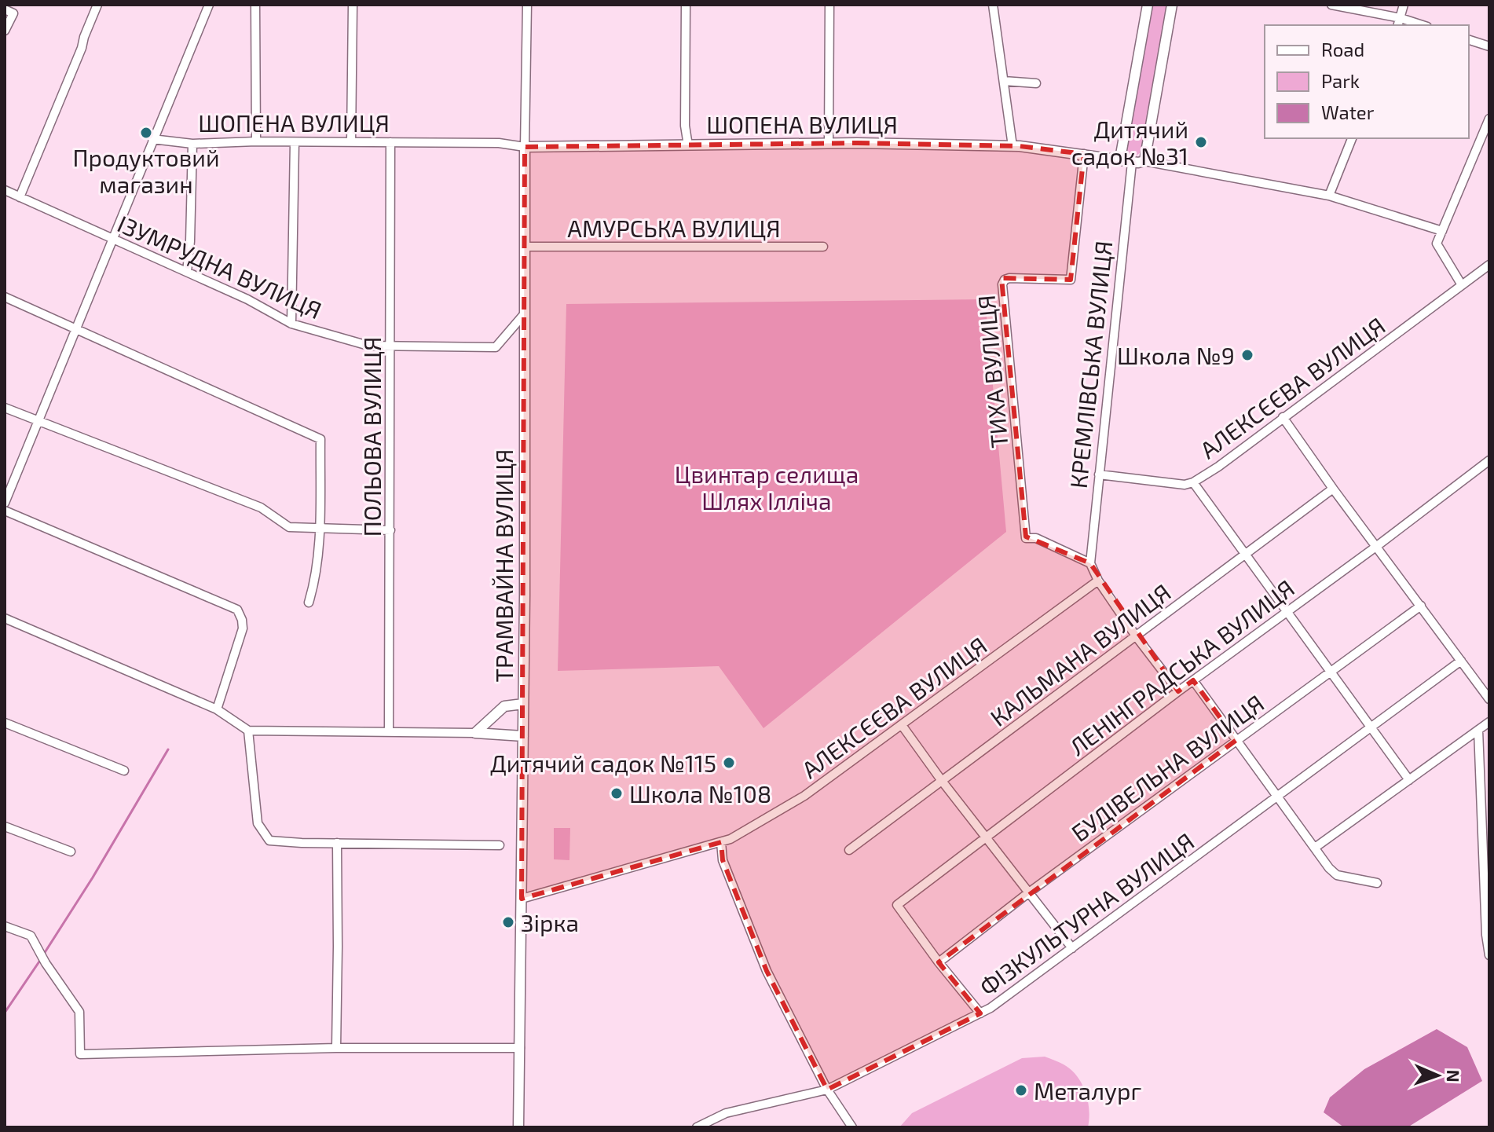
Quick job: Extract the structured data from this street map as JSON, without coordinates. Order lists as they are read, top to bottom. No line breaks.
{"streets":{"street":["ШОПЕНА ВУЛИЦЯ","АМУРСЬКА ВУЛИЦЯ","ІЗУМРУДНА ВУЛИЦЯ","КРЕМЛІВСЬКА ВУЛИЦЯ","ТИХА ВУЛИЦЯ","АЛЕКСЄЄВА ВУЛИЦЯ","ПОЛЬОВА ВУЛИЦЯ","ТРАМВАЙНА ВУЛИЦЯ","КАЛЬМАНА ВУЛИЦЯ","ЛЕНІНГРАДСЬКА ВУЛИЦЯ","БУДІВЕЛЬНА ВУЛИЦЯ","ФIЗКУЛЬТУРНА ВУЛИЦЯ"]},"crossings":[["ШОПЕНА ВУЛИЦЯ","КРЕМЛІВСЬКА ВУЛИЦЯ"],["ШОПЕНА ВУЛИЦЯ","ТИХА ВУЛИЦЯ"],["ШОПЕНА ВУЛИЦЯ","ПОЛЬОВА ВУЛИЦЯ"],["ШОПЕНА ВУЛИЦЯ","ТРАМВАЙНА ВУЛИЦЯ"],["АМУРСЬКА ВУЛИЦЯ","ТРАМВАЙНА ВУЛИЦЯ"],["ІЗУМРУДНА ВУЛИЦЯ","ПОЛЬОВА ВУЛИЦЯ"],["ІЗУМРУДНА ВУЛИЦЯ","ТРАМВАЙНА ВУЛИЦЯ"],["КРЕМЛІВСЬКА ВУЛИЦЯ","ТИХА ВУЛИЦЯ"],["КРЕМЛІВСЬКА ВУЛИЦЯ","АЛЕКСЄЄВА ВУЛИЦЯ"],["АЛЕКСЄЄВА ВУЛИЦЯ","ТРАМВАЙНА ВУЛИЦЯ"],["ЛЕНІНГРАДСЬКА ВУЛИЦЯ","БУДІВЕЛЬНА ВУЛИЦЯ"]],"parks":["Цвинтар селища Шлях Ілліча"],"places":["Продуктовий магазин","Дитячий садок №31","Школа №9","Дитячий садок №115","Школа №108","Зірка","Металург"],"legend":["Road","Park","Water"],"north":"right"}
